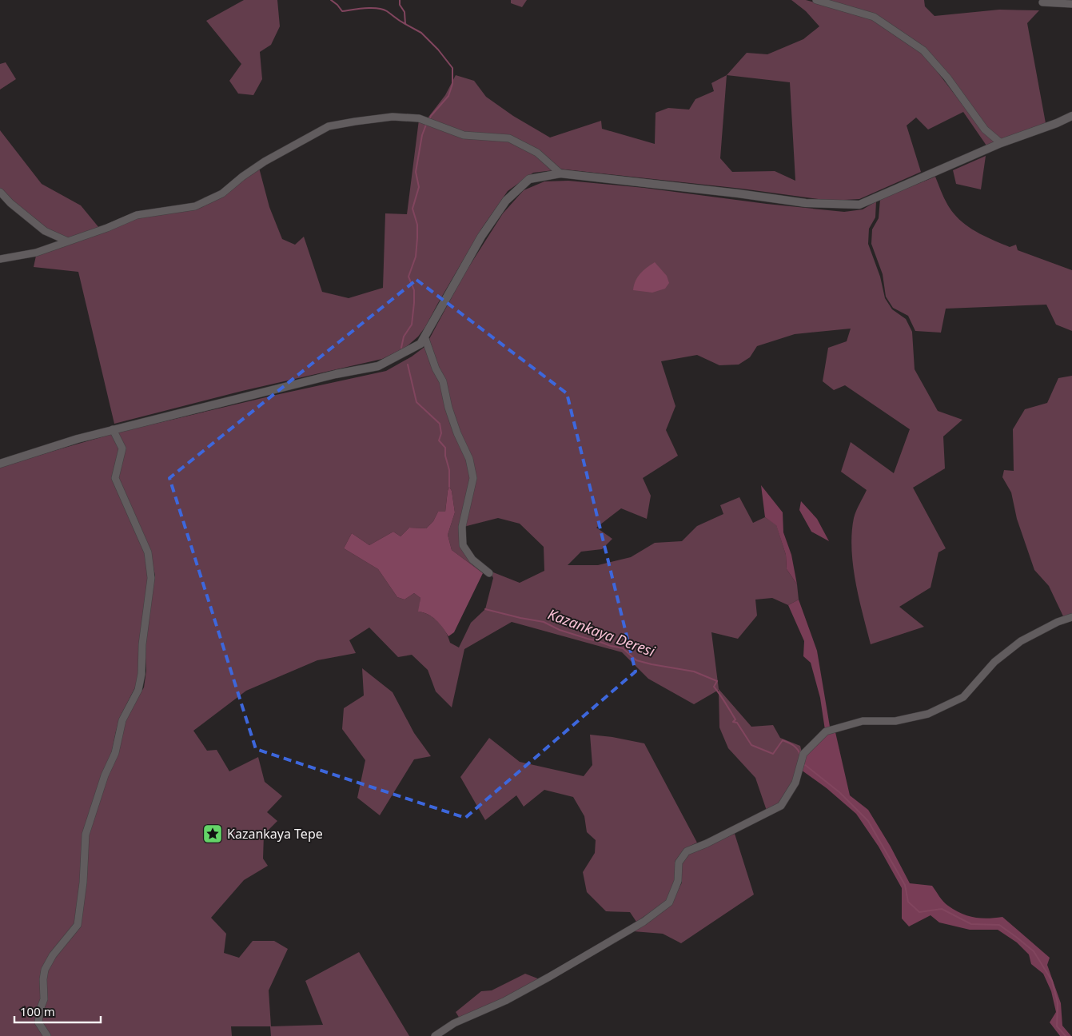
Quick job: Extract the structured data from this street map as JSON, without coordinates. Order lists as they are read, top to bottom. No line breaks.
{"water":["Kazankaya Deresi"],"places":{"place":["Kazankaya Tepe"]},"scale_bar":"100 m"}
